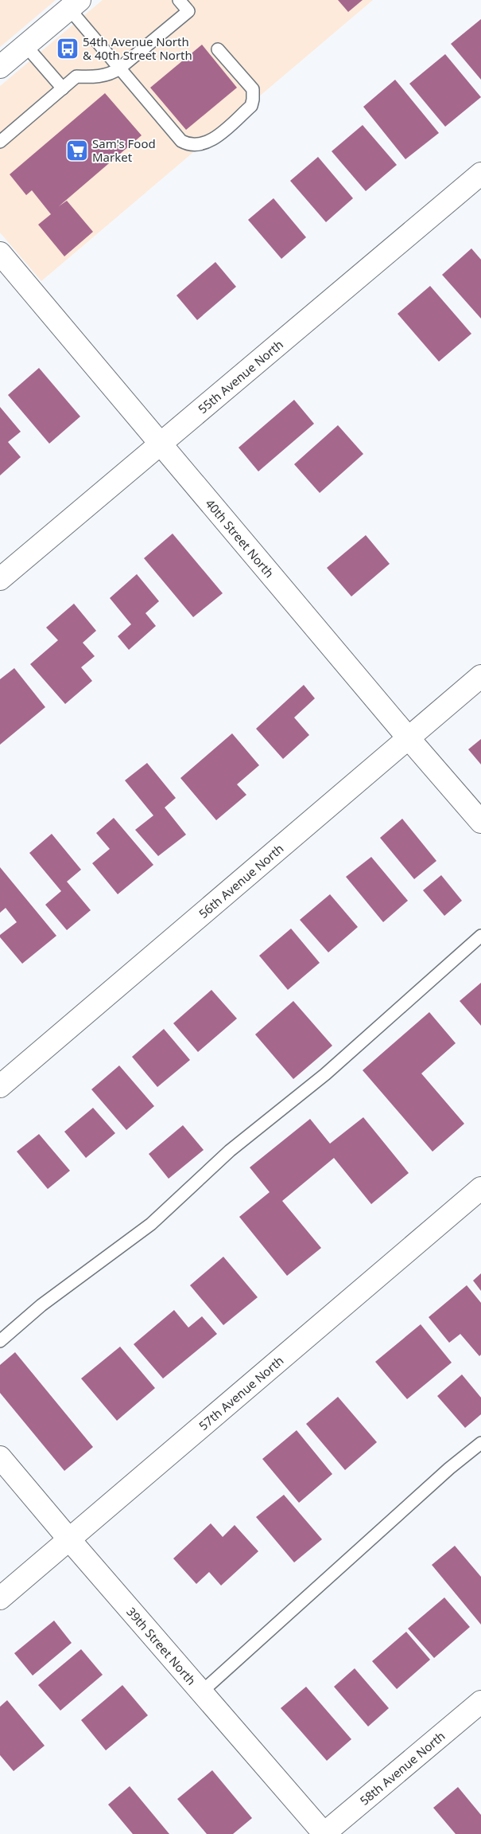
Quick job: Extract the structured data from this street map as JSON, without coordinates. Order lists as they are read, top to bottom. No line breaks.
{"streets":{"street":["55th Avenue North","40th Street North","56th Avenue North","57th Avenue North","39th Street North","58th Avenue North"]},"crossings":[["55th Avenue North","40th Street North"],["40th Street North","56th Avenue North"],["57th Avenue North","39th Street North"],["39th Street North","58th Avenue North"]],"places":{"bus stop":["54th Avenue North & 40th Street North"],"supermarket":["Sam's Food Market"]}}
